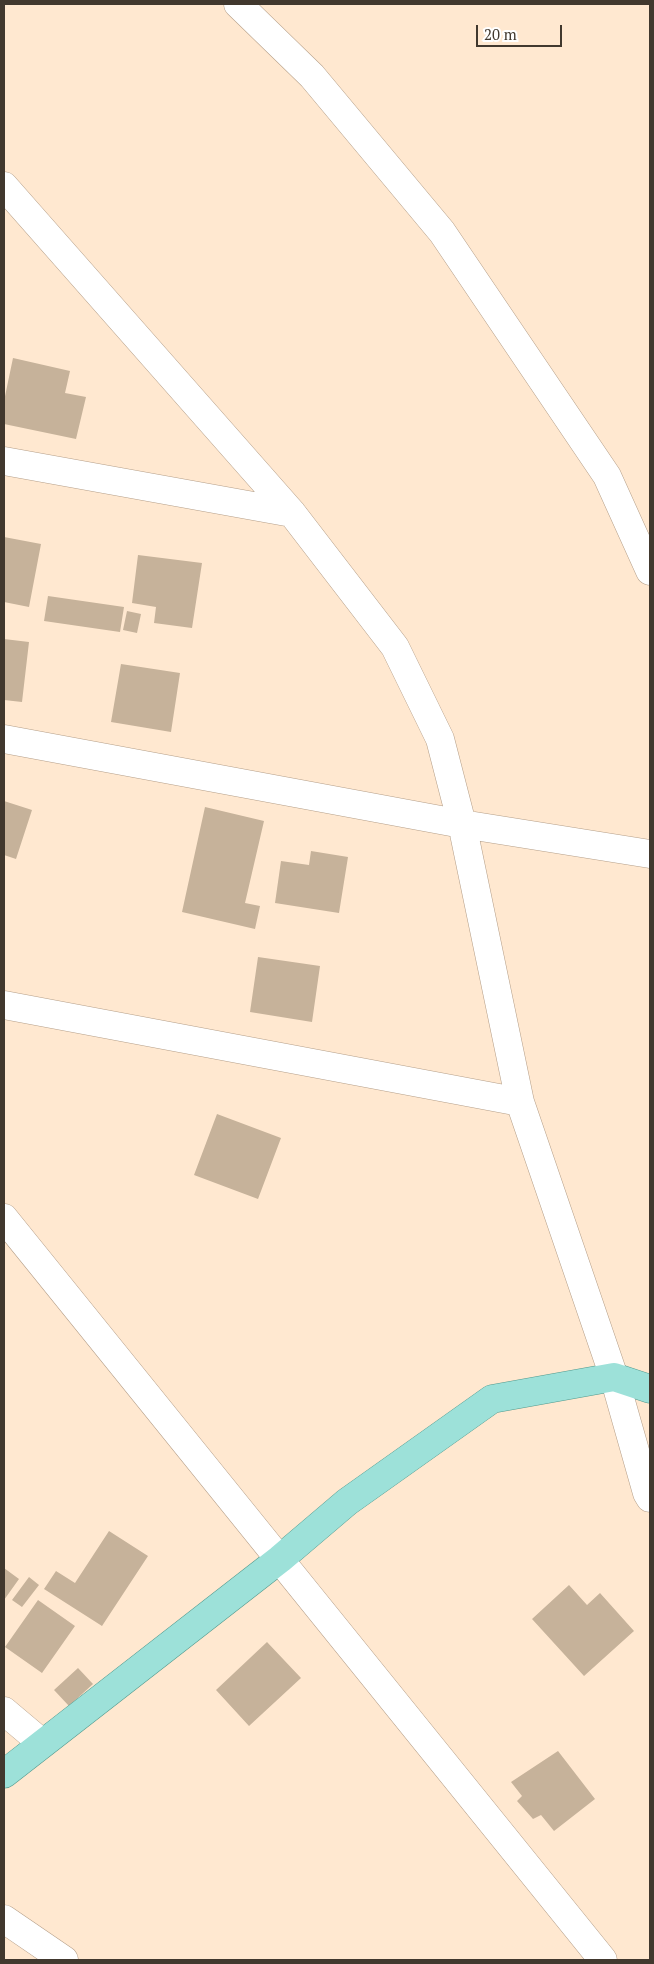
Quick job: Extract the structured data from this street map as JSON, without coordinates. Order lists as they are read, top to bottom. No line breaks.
{"scale_bar":"20 m"}
